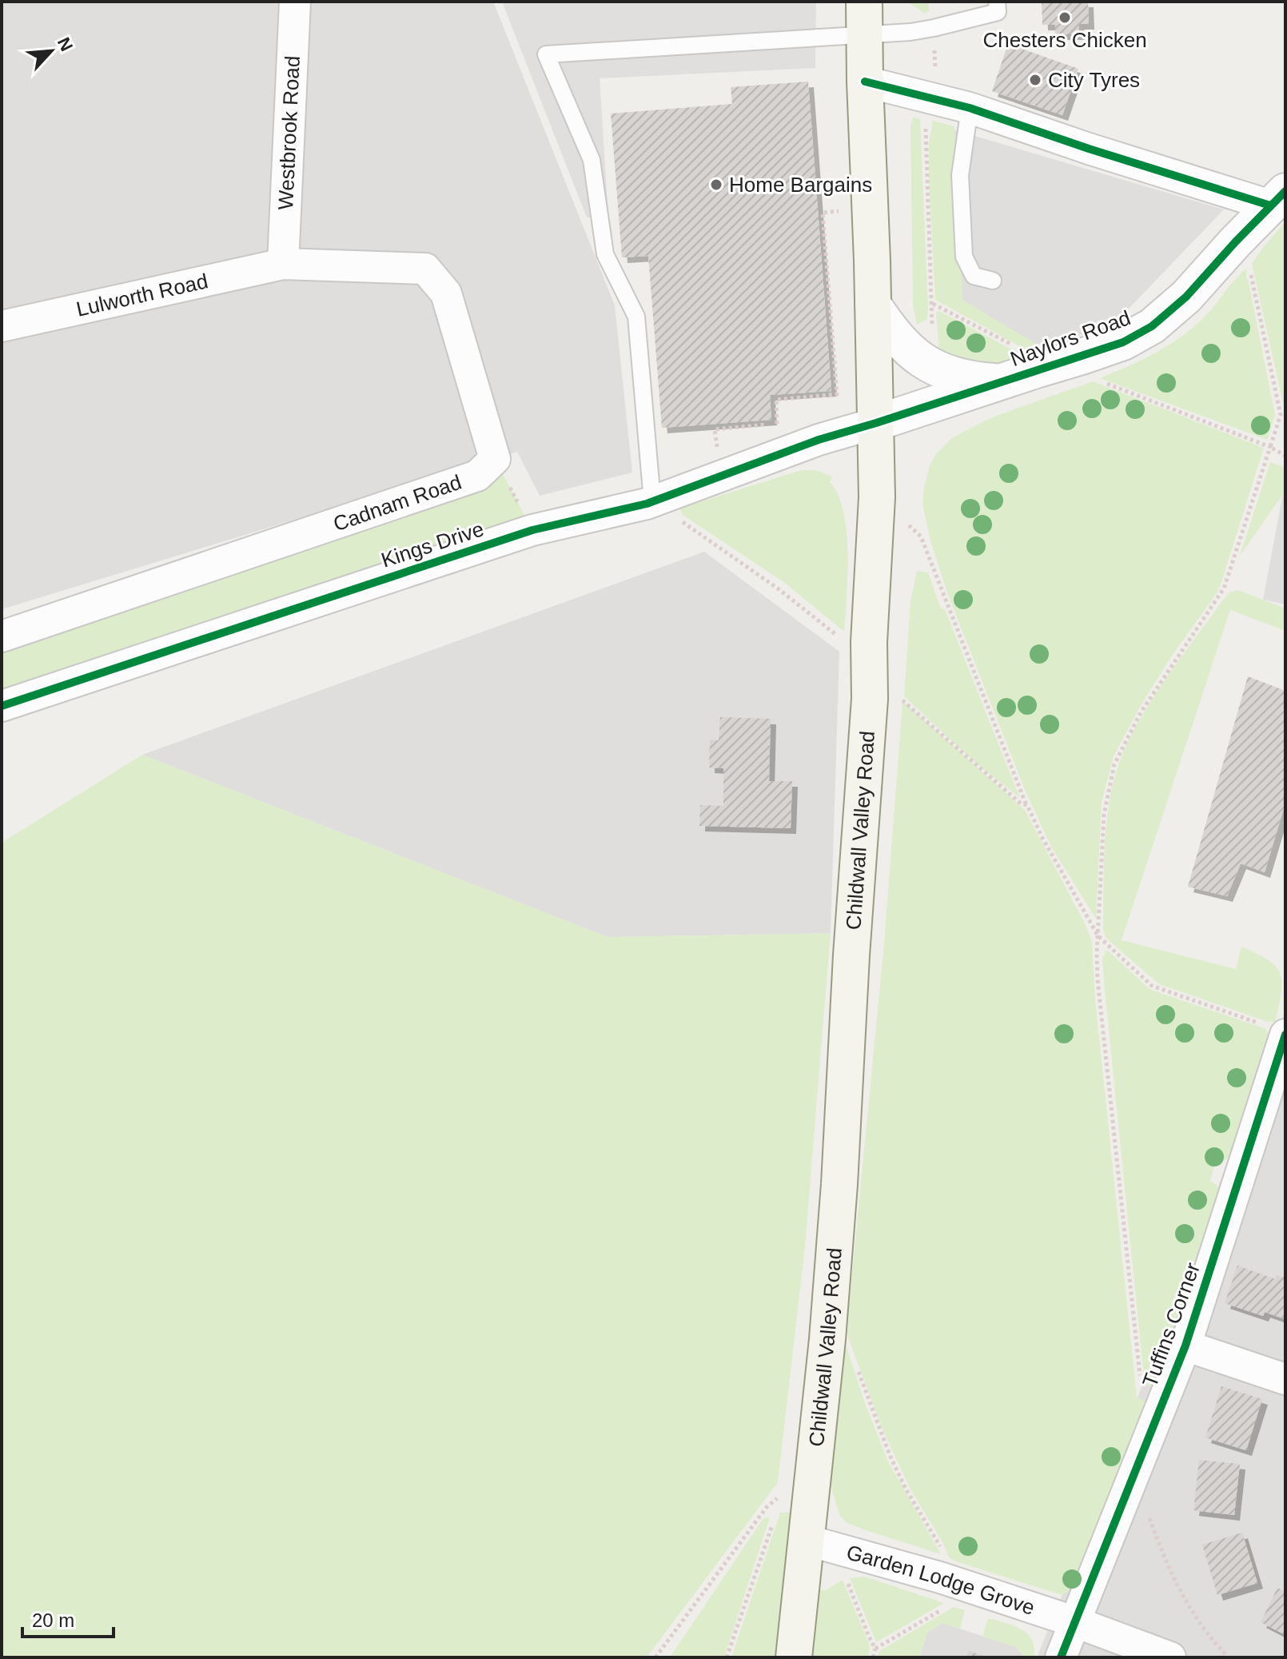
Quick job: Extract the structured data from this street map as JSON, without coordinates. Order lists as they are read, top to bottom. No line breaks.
{"streets":{"main road":["Childwall Valley Road"],"street":["Westbrook Road","Lulworth Road","Naylors Road","Cadnam Road","Kings Drive","Tuffins Corner","Garden Lodge Grove"]},"crossings":[["Westbrook Road","Lulworth Road"],["Naylors Road","Kings Drive"],["Naylors Road","Childwall Valley Road"],["Kings Drive","Childwall Valley Road"],["Childwall Valley Road","Garden Lodge Grove"],["Tuffins Corner","Garden Lodge Grove"]],"places":["Chesters Chicken","City Tyres","Home Bargains"],"scale_bar":"20 m","north":"top right"}
